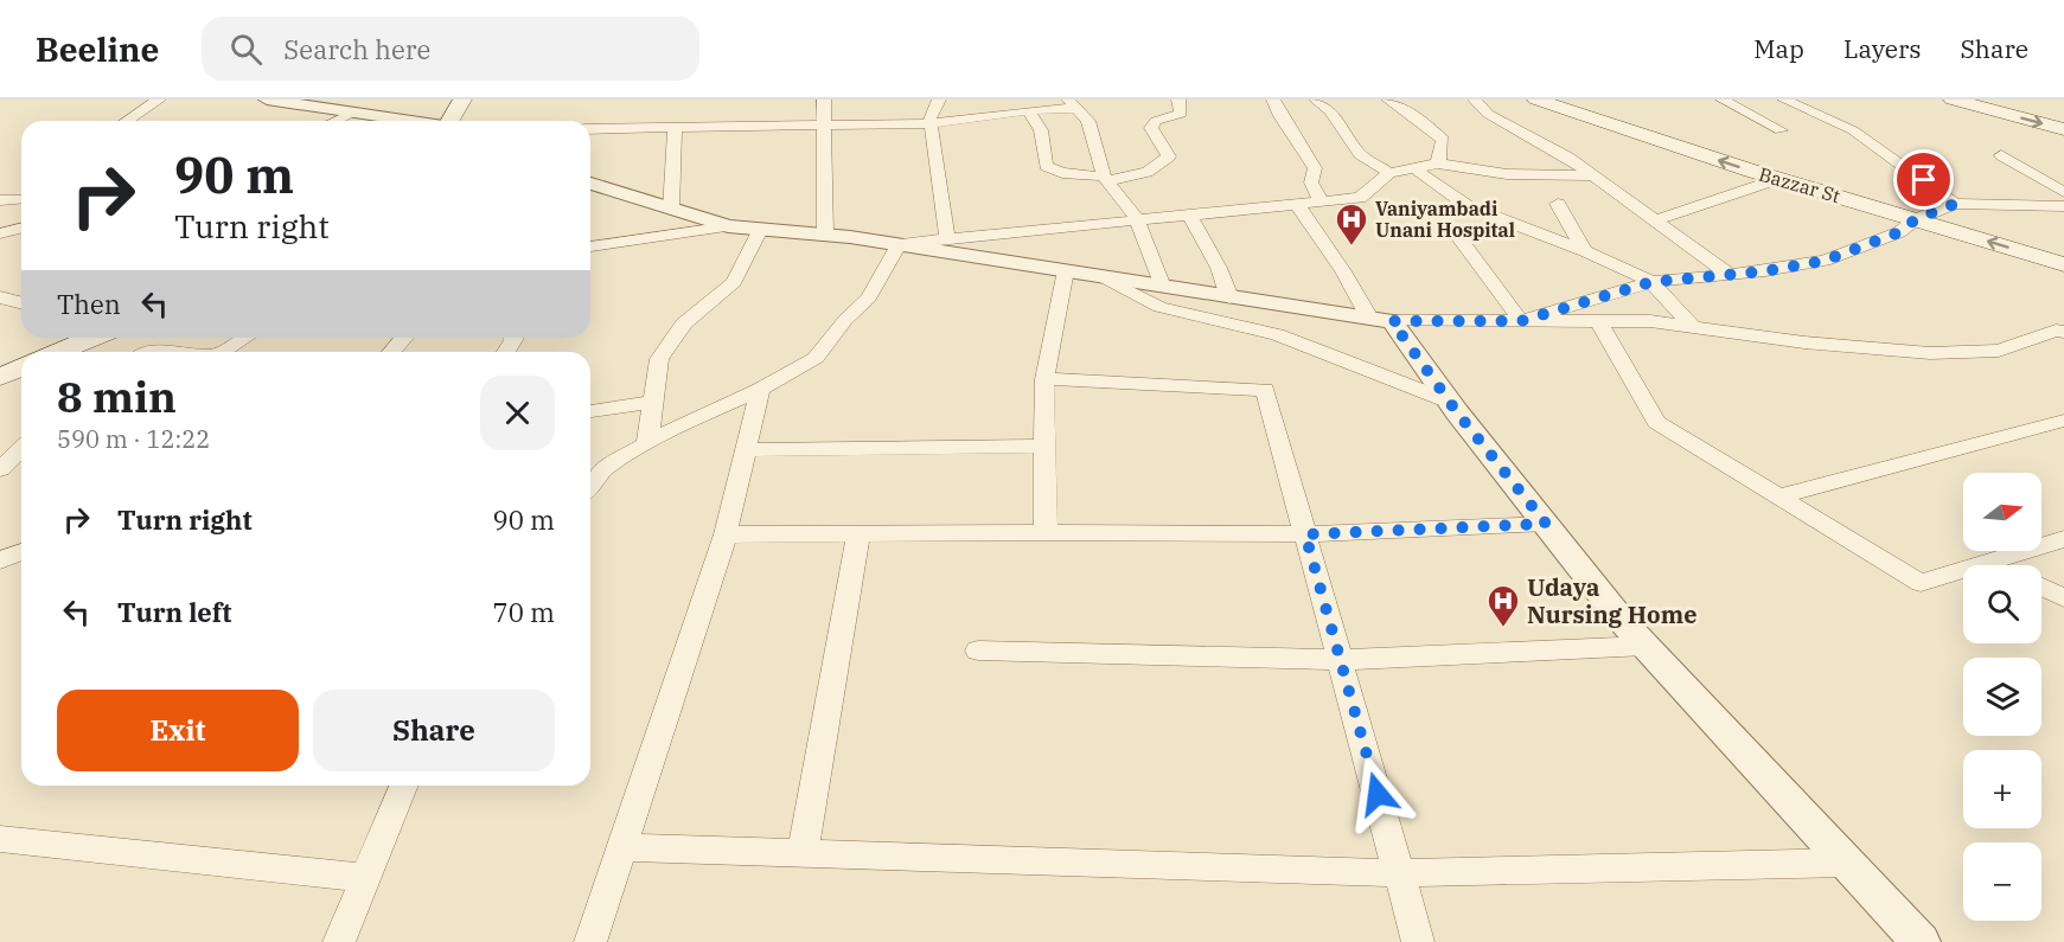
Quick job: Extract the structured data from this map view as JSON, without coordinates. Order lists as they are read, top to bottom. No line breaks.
{"streets":{"main road":["Bazzar St"]},"one_way":["Bazzar St"],"places":{"hospital":["Vaniyambadi Unani Hospital","Udaya Nursing Home"]},"north":"right","page":{"header":"Beeline","search":"Search here","nav":["Map","Layers","Share"],"turn":["90 m","Turn right"],"then":"Then","heading":["8 min","590 m · 12:22"],"map_buttons":["+","−"],"list":[{"name":"Turn right","value":"90 m"},{"name":"Turn left","value":"70 m"}],"buttons":["Exit","Share"]}}
